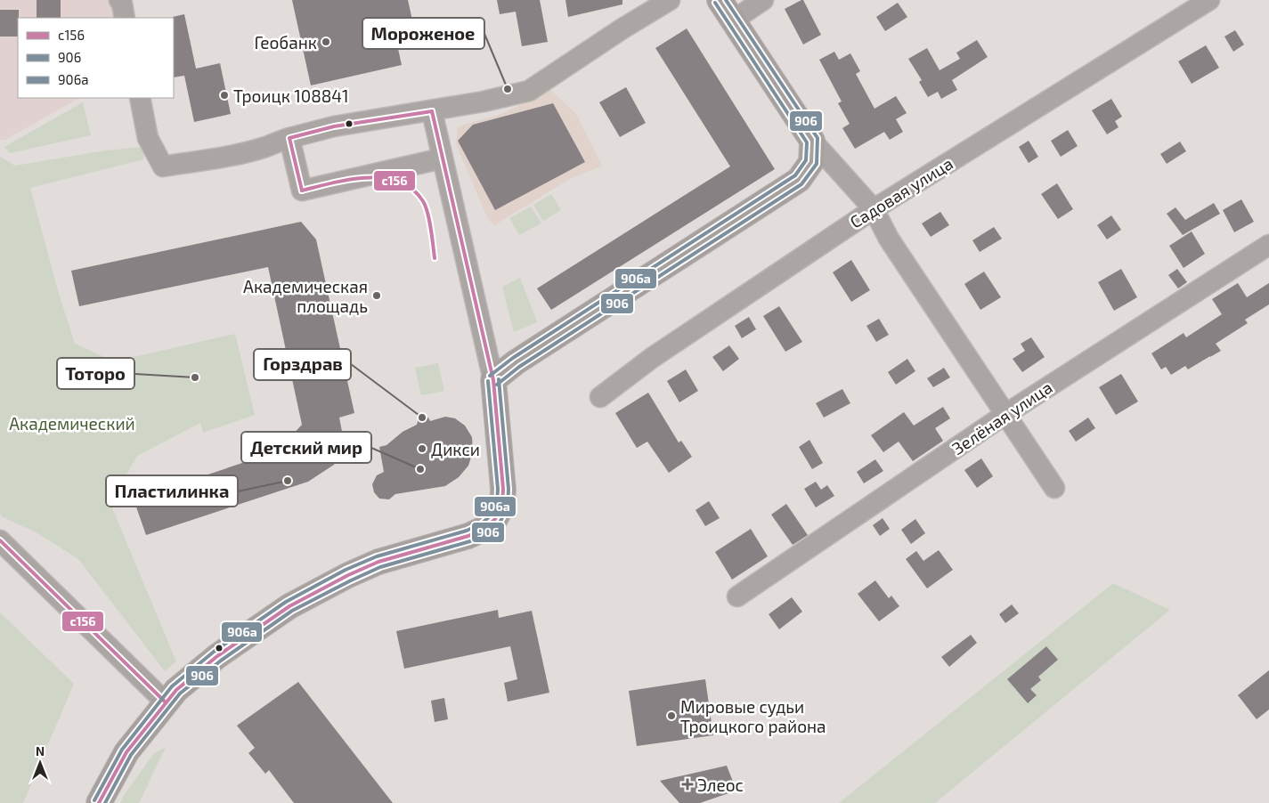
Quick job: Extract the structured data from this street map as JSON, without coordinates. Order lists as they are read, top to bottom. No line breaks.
{"streets":{"street":["Садовая улица","Зелёная улица"]},"parks":["Академический"],"places":{"other":["Геобанк","Мороженое","Троицк 108841","Академическая площадь","Тоторо","Горздрав","Дикси","Детский мир","Пластилинка","Мировые судьи Троицкого района"],"health":["Элеос"]},"lines":["transit line 906","transit line 906а","transit line с156"],"legend":["с156","906","906а"],"north":"top"}
